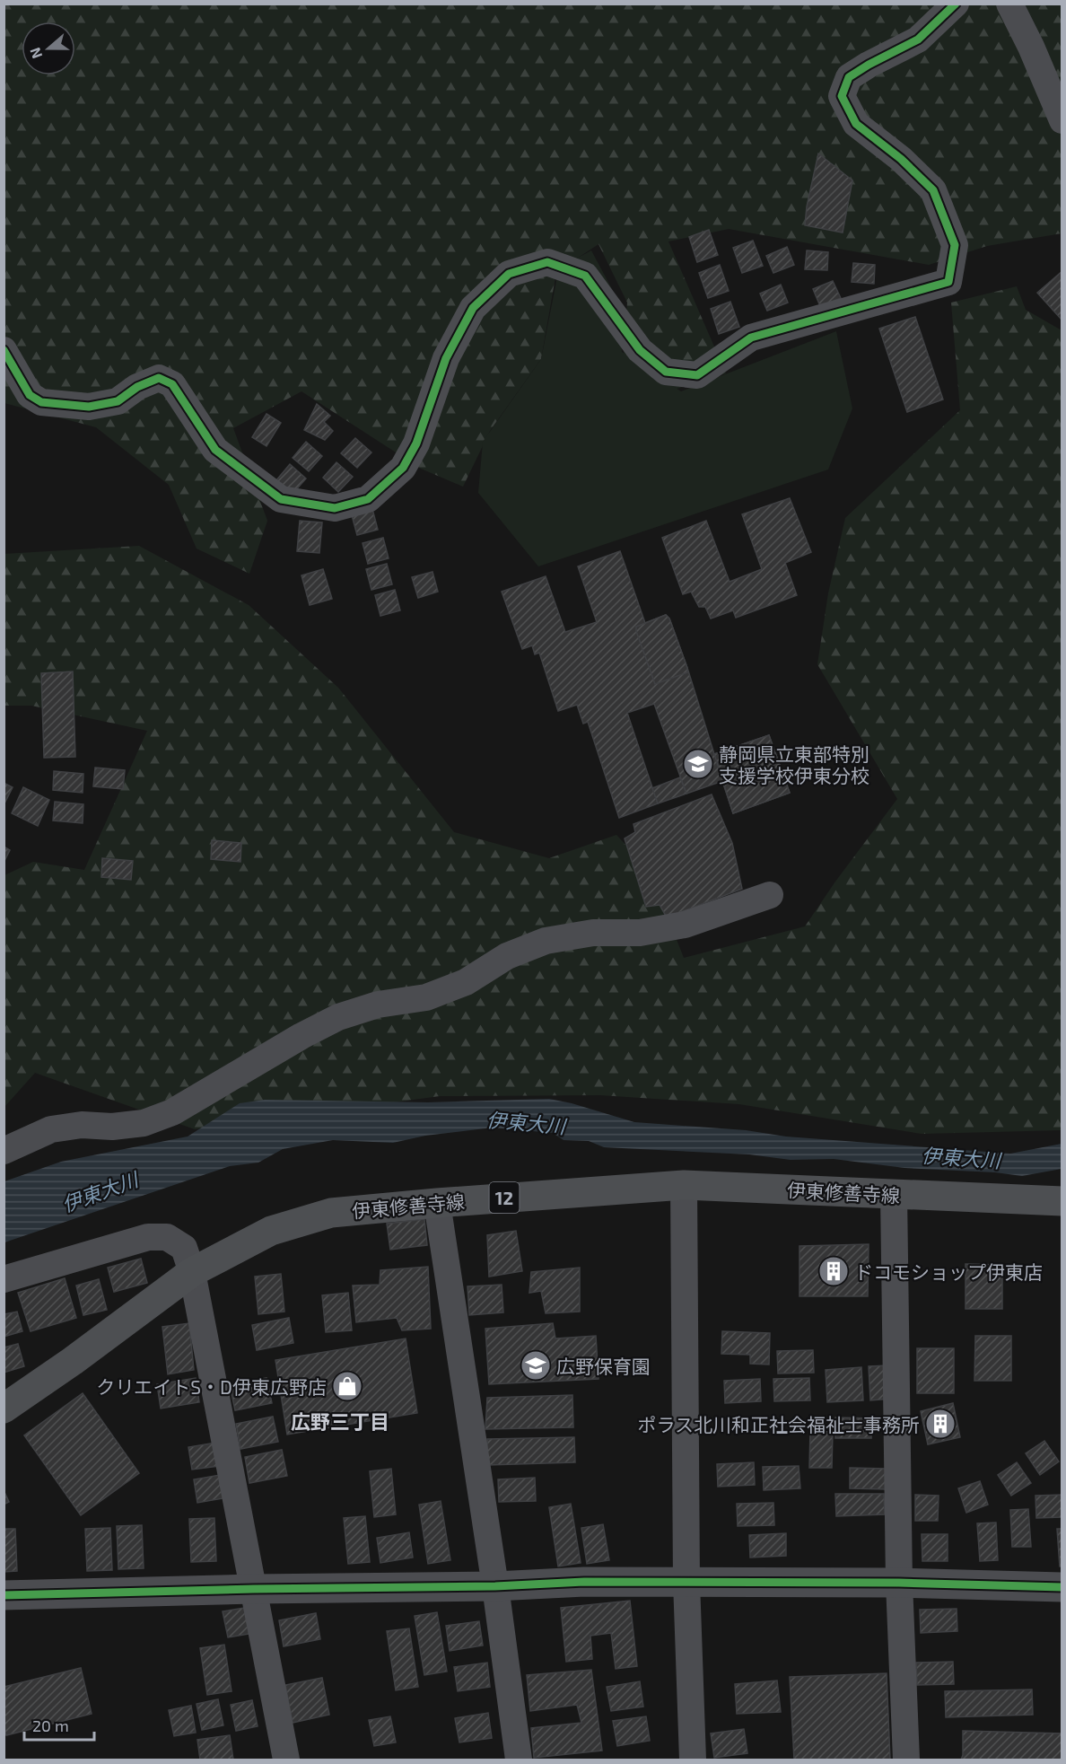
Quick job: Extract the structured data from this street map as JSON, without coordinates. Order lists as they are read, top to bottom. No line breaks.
{"streets":{"main road":["伊東修善寺線","12"]},"districts":["広野三丁目"],"water":["伊東大川"],"places":{"school or university":["静岡県立東部特別 支援学校伊東分校","広野保育園"],"building":["ドコモショップ伊東店","ポラス北川和正社会福祉士事務所"],"shop":["クリエイトS・D伊東広野店"]},"scale_bar":"20 m","north":"left"}
